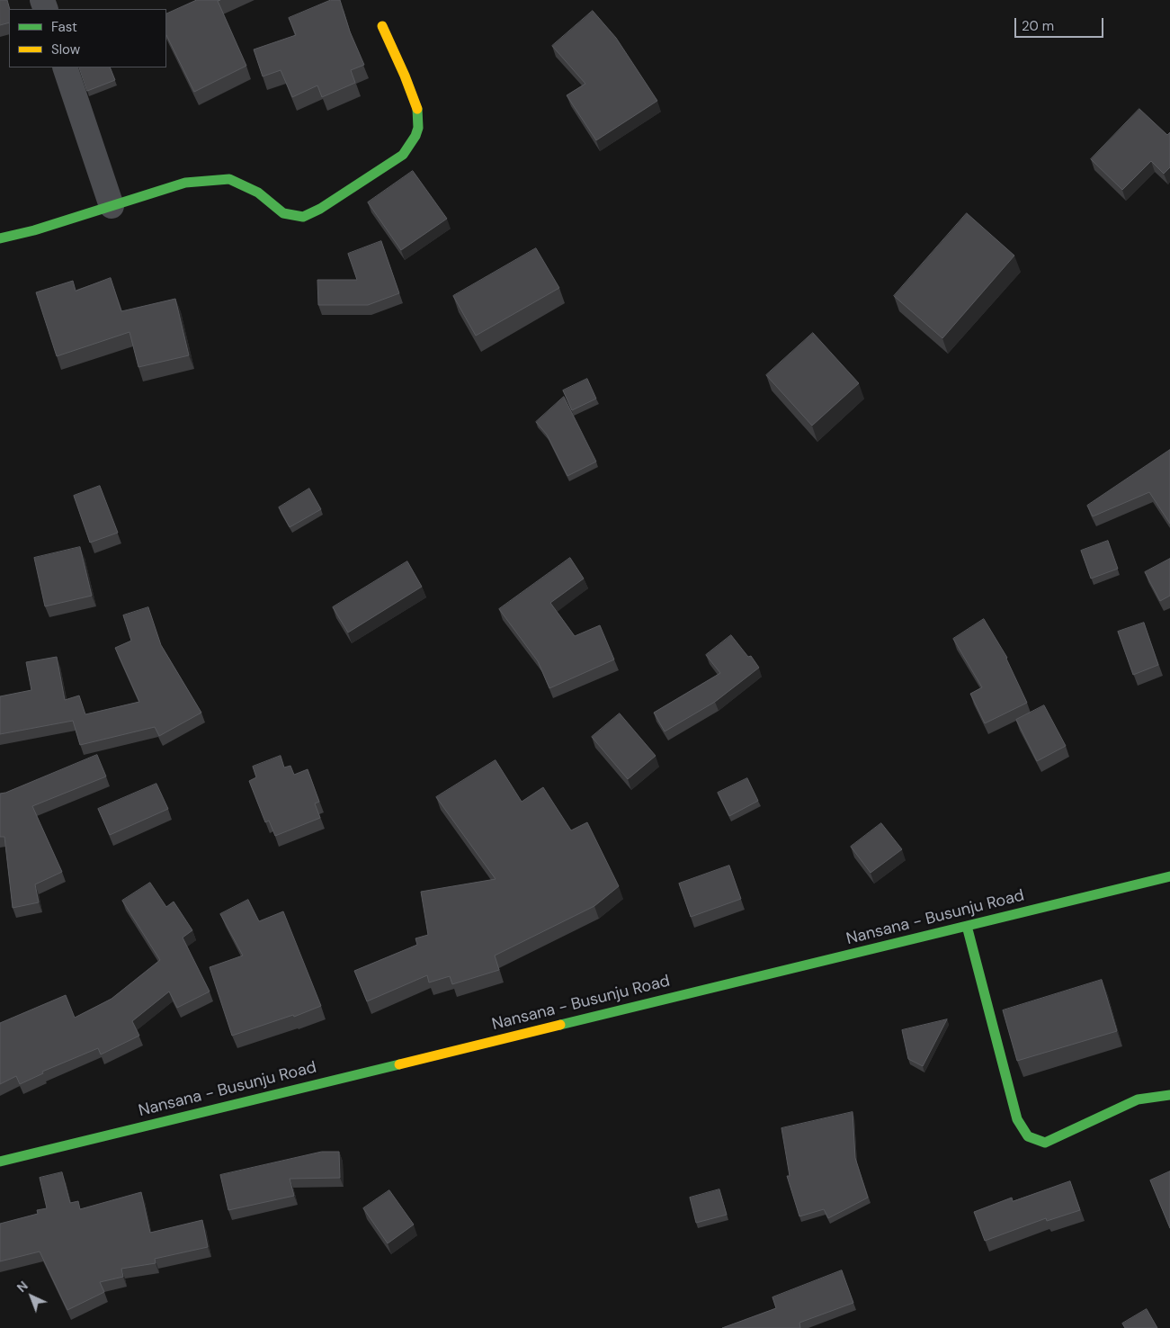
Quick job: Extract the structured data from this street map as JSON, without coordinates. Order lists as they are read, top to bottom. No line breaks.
{"streets":{"main road":["Nansana - Busunju Road"]},"legend":["Fast","Slow"],"scale_bar":"20 m","north":"top left"}
